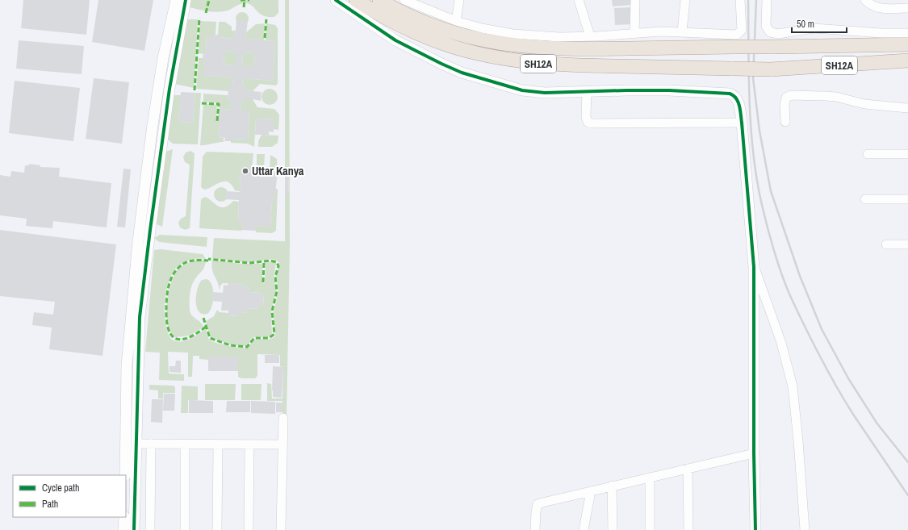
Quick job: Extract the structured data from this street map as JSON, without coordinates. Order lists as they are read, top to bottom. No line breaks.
{"streets":{"main road":["SH12A"]},"places":["Uttar Kanya"],"legend":["Cycle path","Path"],"scale_bar":"50 m"}
